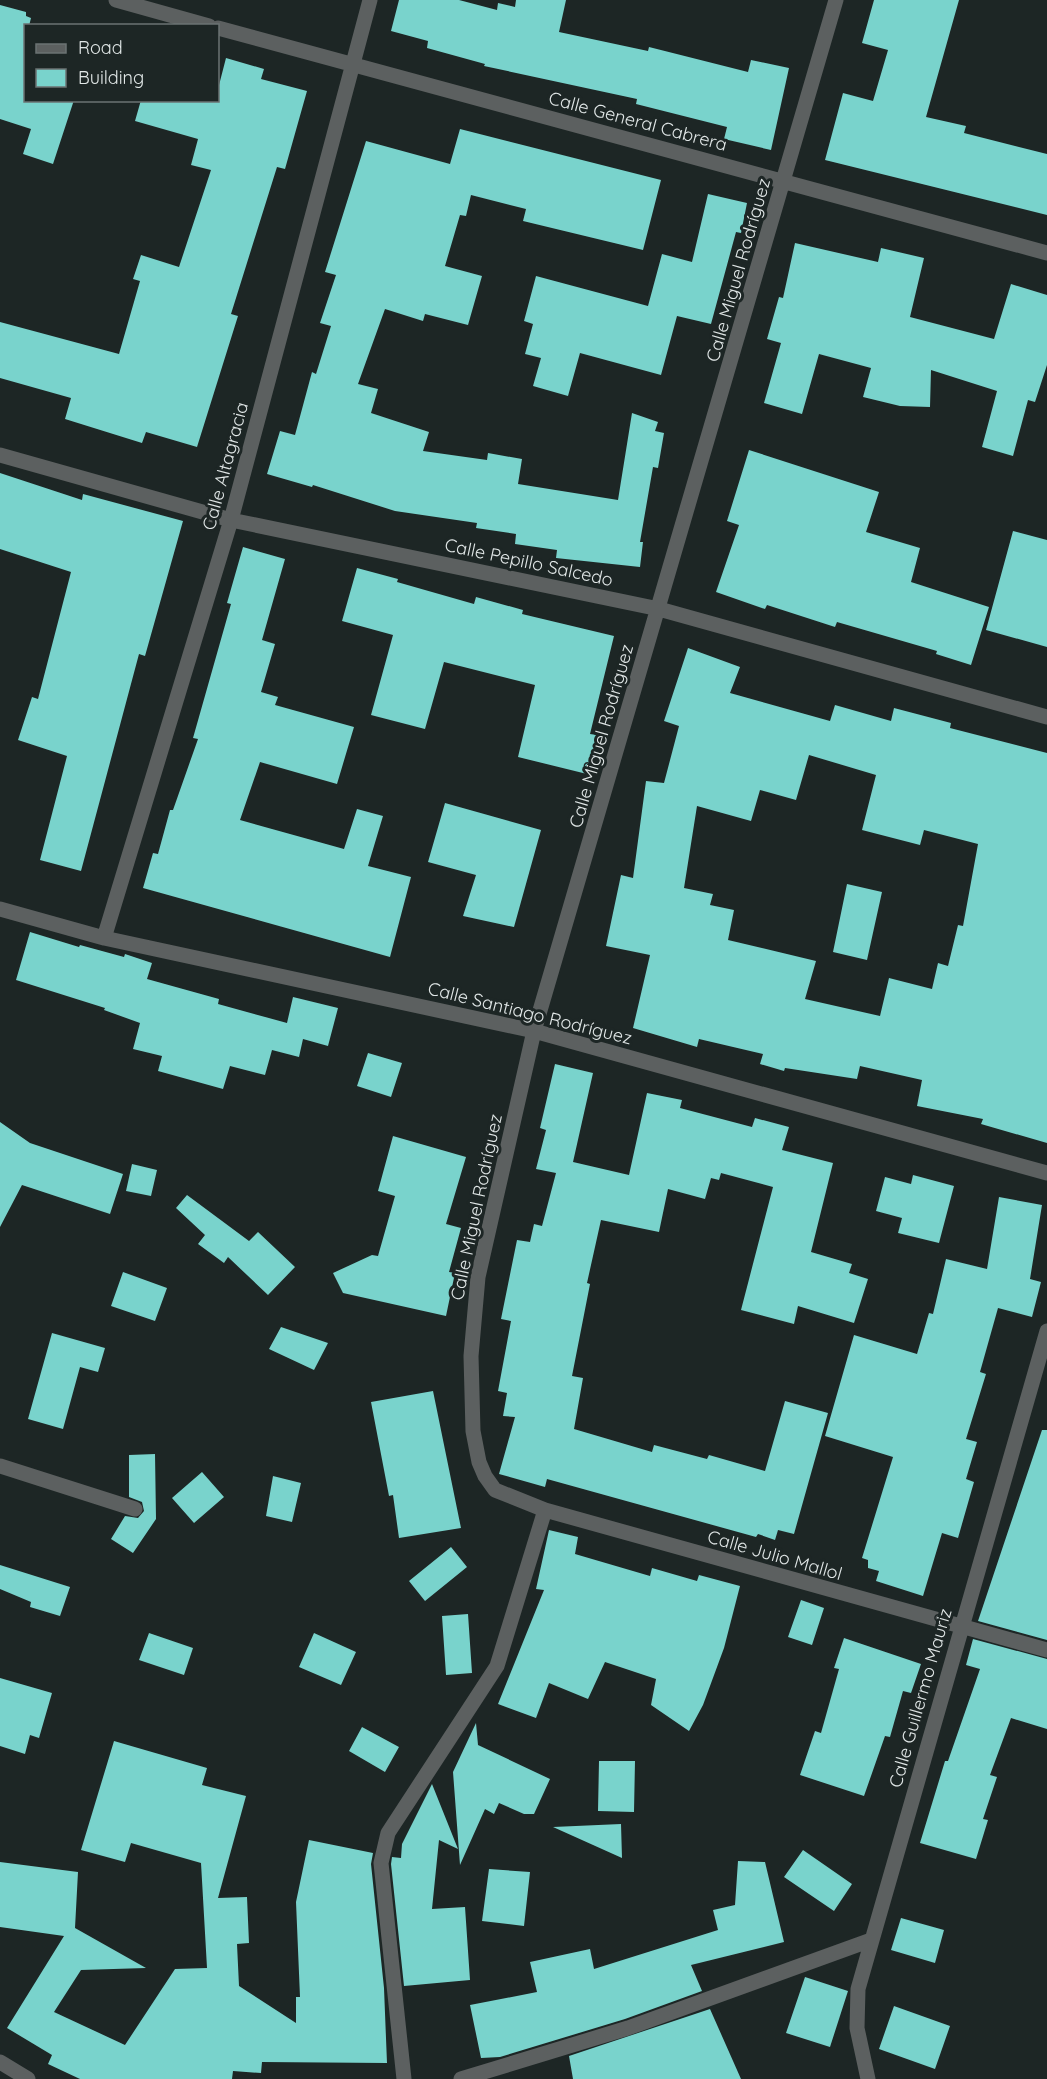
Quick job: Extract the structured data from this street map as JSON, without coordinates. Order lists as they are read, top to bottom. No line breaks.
{"streets":{"street":["Calle General Cabrera","Calle Miguel Rodríguez","Calle Altagracia","Calle Pepillo Salcedo","Calle Santiago Rodríguez","Calle Julio Mallol","Calle Guillermo Mauriz"]},"crossings":[["Calle General Cabrera","Calle Miguel Rodríguez"],["Calle General Cabrera","Calle Altagracia"],["Calle Miguel Rodríguez","Calle Pepillo Salcedo"],["Calle Miguel Rodríguez","Calle Santiago Rodríguez"],["Calle Miguel Rodríguez","Calle Julio Mallol"],["Calle Altagracia","Calle Pepillo Salcedo"],["Calle Altagracia","Calle Santiago Rodríguez"],["Calle Julio Mallol","Calle Guillermo Mauriz"]],"legend":["Road","Building"]}
